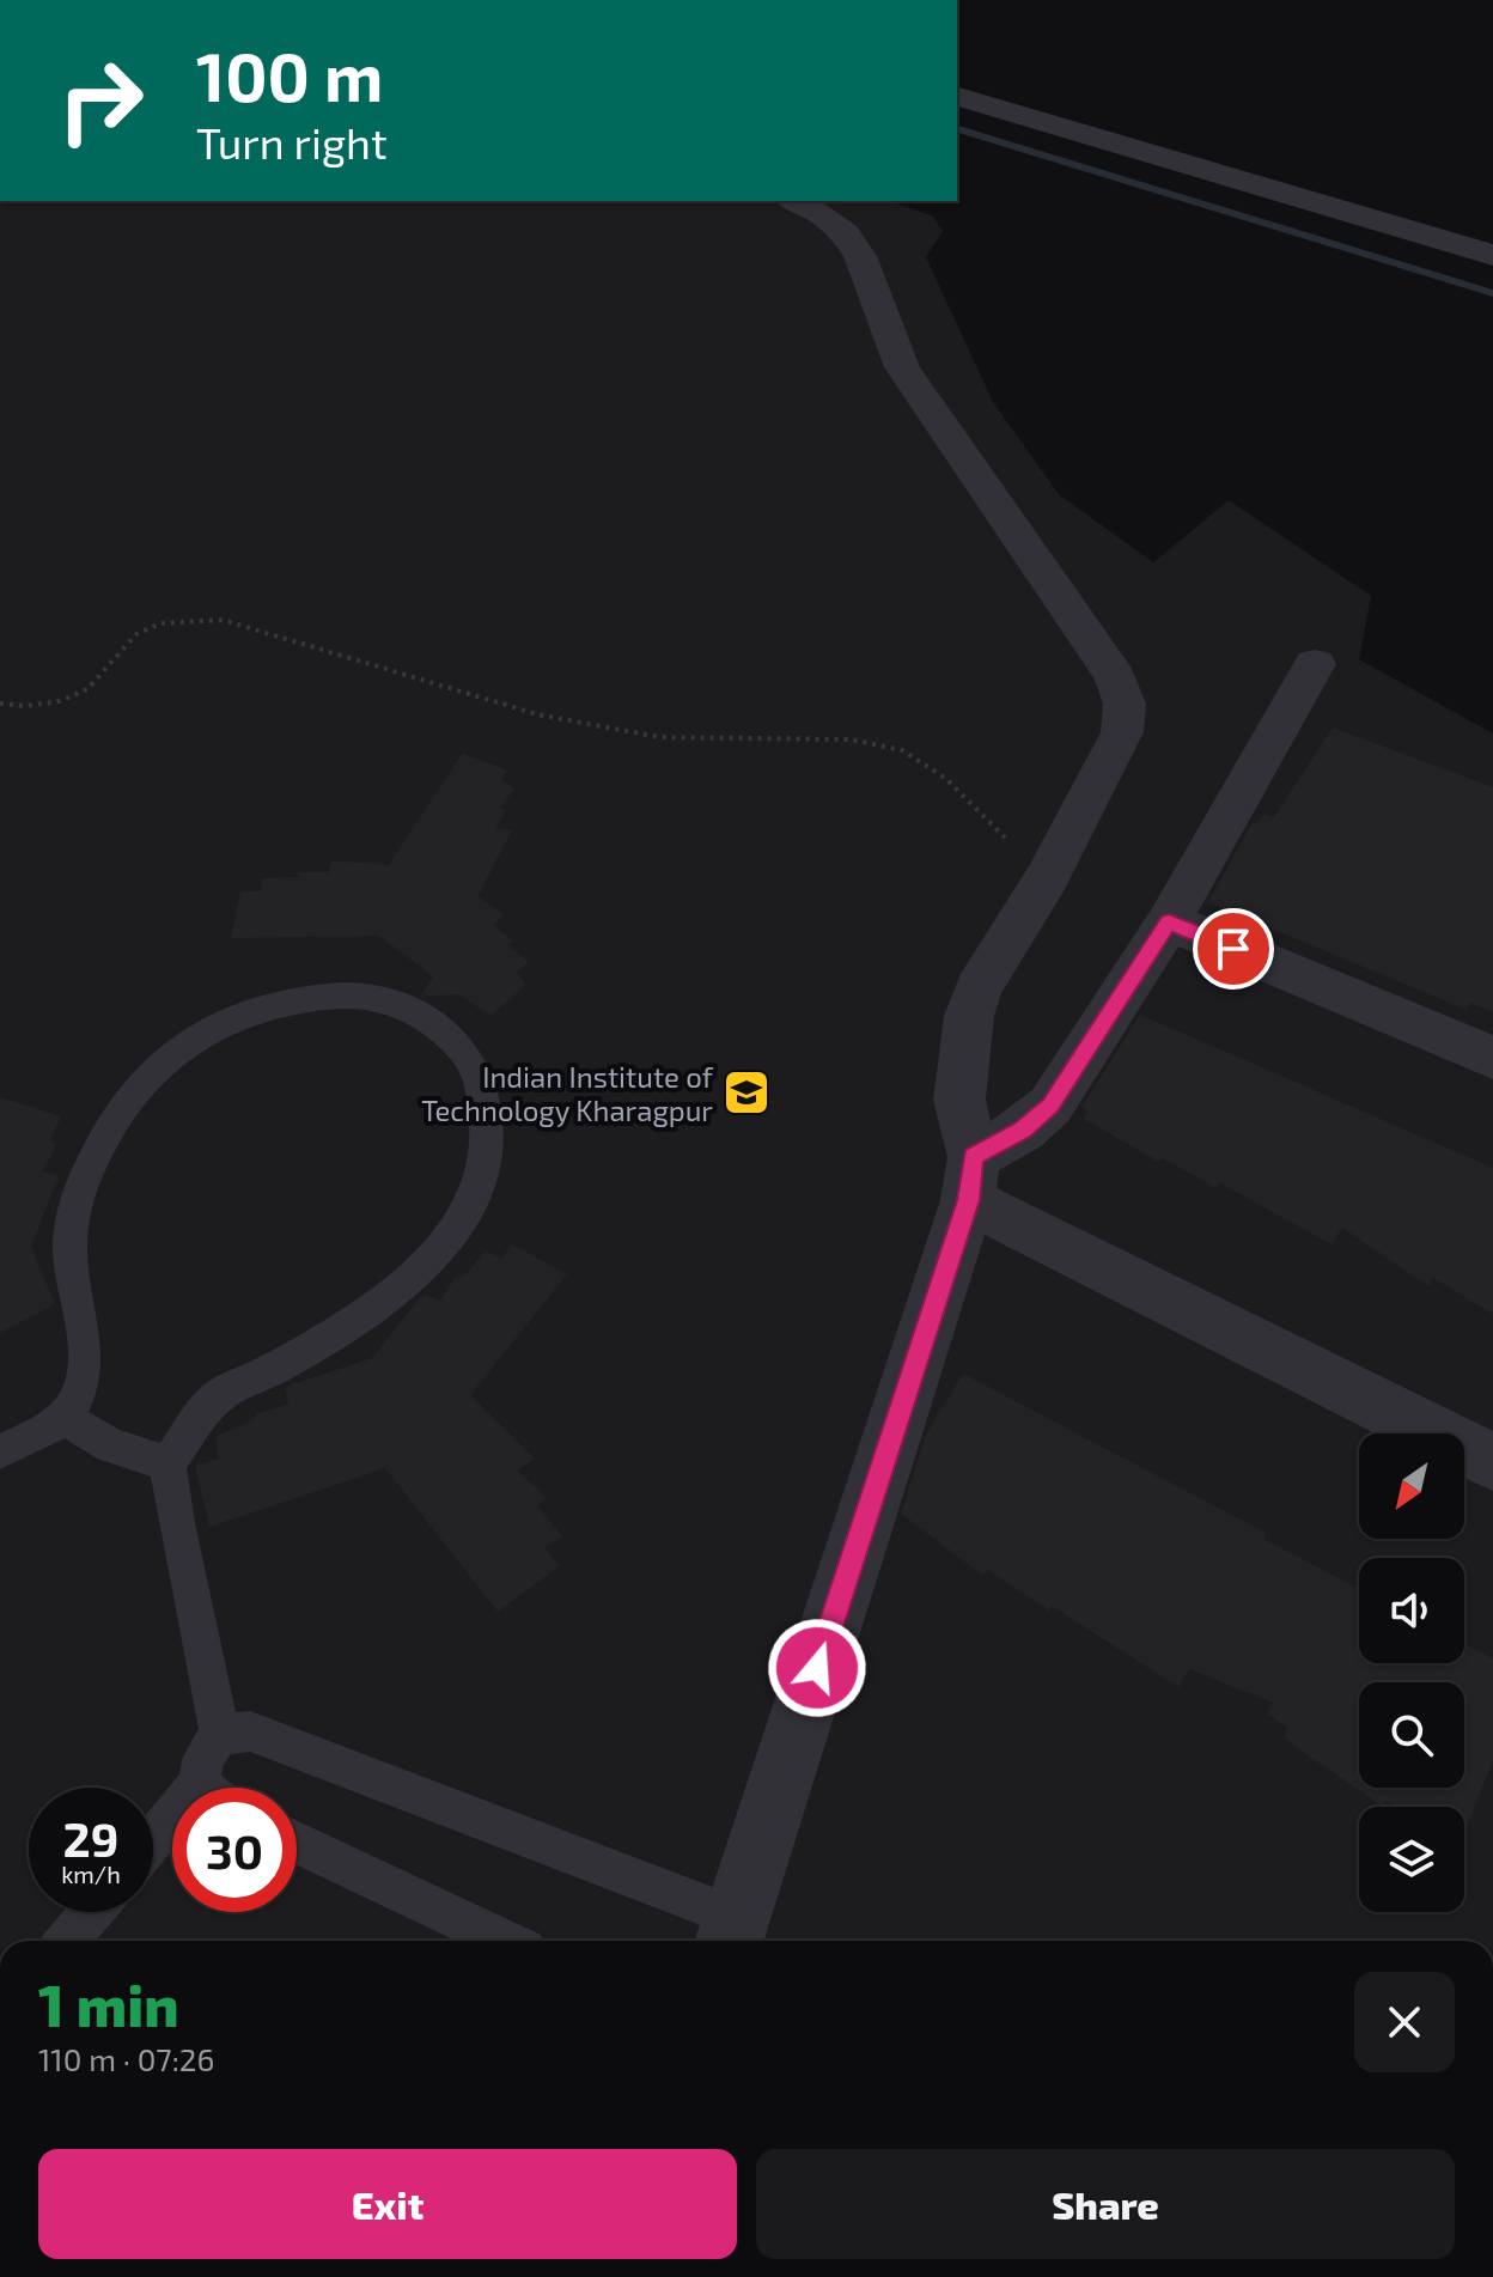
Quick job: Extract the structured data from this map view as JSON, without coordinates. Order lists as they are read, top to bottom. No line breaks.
{"places":{"school or university":["Indian Institute of Technology Kharagpur"]},"north":"bottom left","page":{"turn":["100 m","Turn right"],"speed":"29 km/h","limit":"30","heading":["1 min","110 m · 07:26"],"buttons":["Exit","Share"]}}
